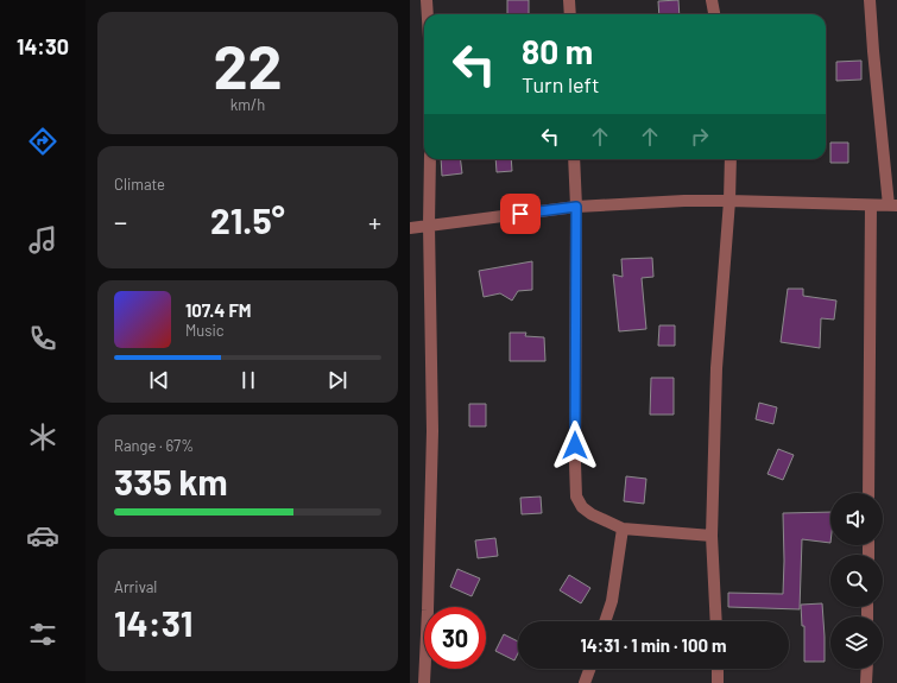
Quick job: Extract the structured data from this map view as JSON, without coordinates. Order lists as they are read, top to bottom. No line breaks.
{"page":{"tabs":"14:30","tile":[["22","km/h"],"Climate",["Range · 67%","335 km"],["Arrival","14:31"]],"turn":["80 m","Turn left"],"heat":["−","21.5°","+"],"song":["107.4 FM","Music"],"limit":"30","trip":"14:31 · 1 min · 100 m"}}
